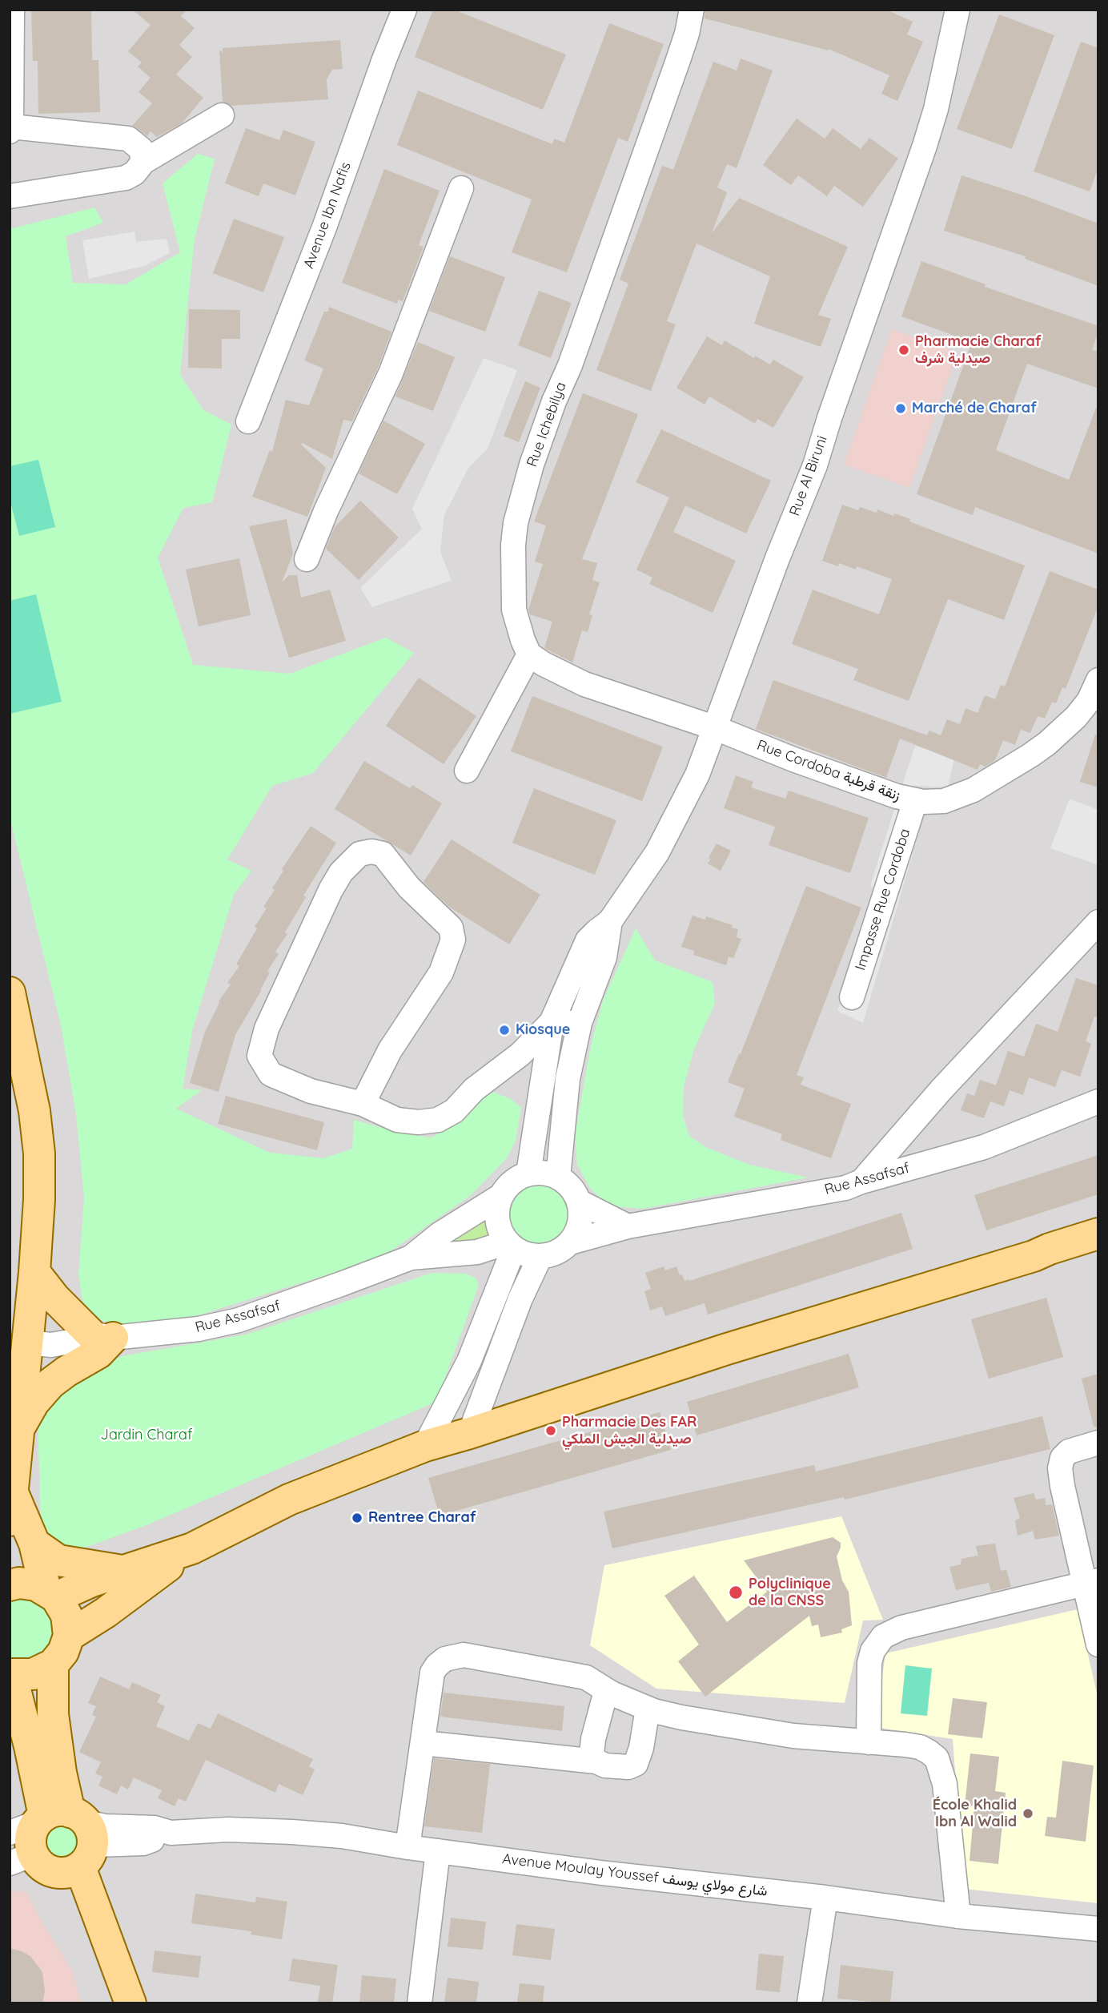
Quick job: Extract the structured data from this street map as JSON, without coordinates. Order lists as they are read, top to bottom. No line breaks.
{"streets":{"street":["Avenue Ibn Nafis","Rue Ichebilya","Rue Al Biruni","Rue Cordoba زنقة قرطبة","Impasse Rue Cordoba","Rue Assafsaf","Avenue Moulay Youssef شارع مولاي يوسف"]},"crossings":[["Rue Al Biruni","Rue Cordoba زنقة قرطبة"],["Rue Cordoba زنقة قرطبة","Impasse Rue Cordoba"]],"parks":["Jardin Charaf"],"places":["Pharmacie Charaf صيدلية شرف","Marché de Charaf","Kiosque","Pharmacie Des FAR صيدلية الجيش الملكي","Rentree Charaf","Polyclinique de la CNSS","École Khalid Ibn Al Walid"]}
